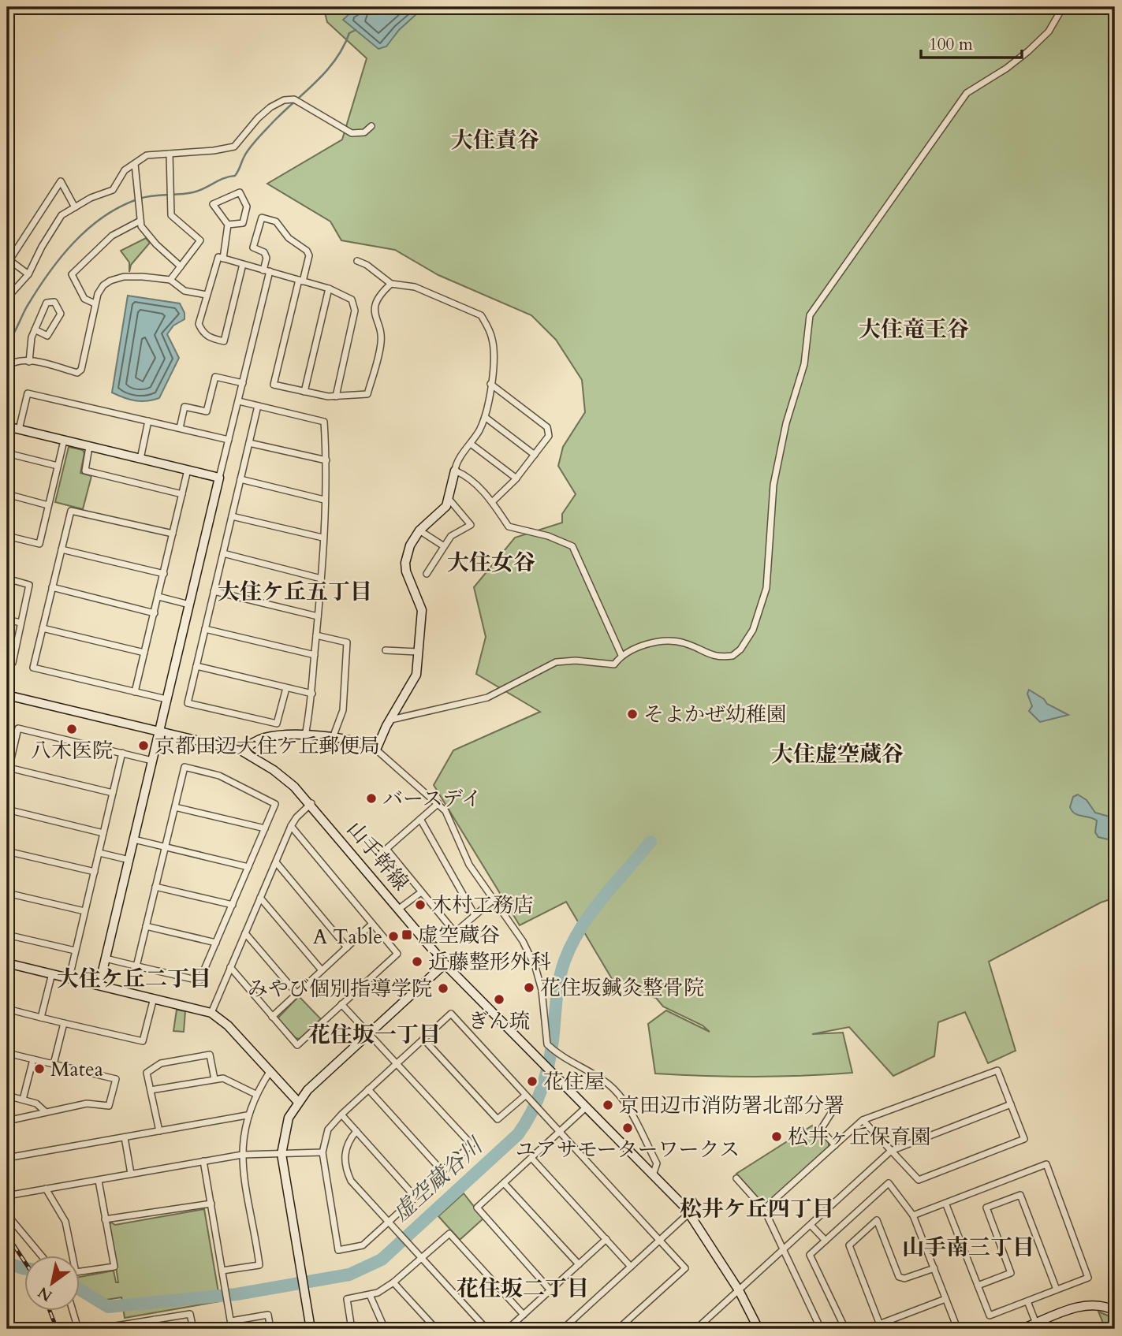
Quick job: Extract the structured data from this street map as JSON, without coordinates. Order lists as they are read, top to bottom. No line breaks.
{"streets":{"street":["山手幹線"]},"districts":["大住責谷","大住竜王谷","大住女谷","大住ケ丘五丁目","大住虚空蔵谷","大住ケ丘二丁目","花住坂一丁目","松井ケ丘四丁目","山手南三丁目","花住坂二丁目"],"water":["虚空蔵谷川"],"places":{"other":["そよかぜ幼稚園","八木医院","京都田辺大住ケ丘郵便局","バースデイ","木村工務店","A Table","近藤整形外科","花住坂鍼灸整骨院","みやび個別指導学院","ぎん琉","Matea","花住屋","京田辺市消防署北部分署","ユアサモーターワークス","松井ヶ丘保育園"],"transit":["虚空蔵谷"]},"scale_bar":"100 m","north":"bottom left"}
